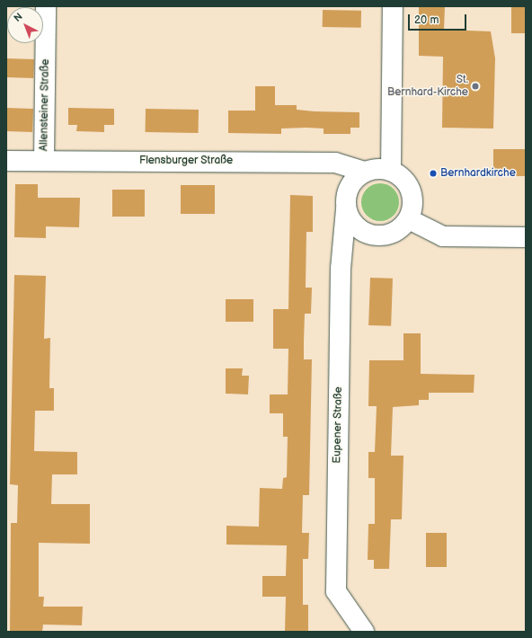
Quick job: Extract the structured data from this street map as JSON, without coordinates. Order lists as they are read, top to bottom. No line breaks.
{"streets":{"street":["Allensteiner Straße","Flensburger Straße","Eupener Straße"]},"crossings":[["Allensteiner Straße","Flensburger Straße"],["Flensburger Straße","Eupener Straße"]],"places":["St. Bernhard-Kirche","Bernhardkirche"],"scale_bar":"20 m","north":"top left"}
